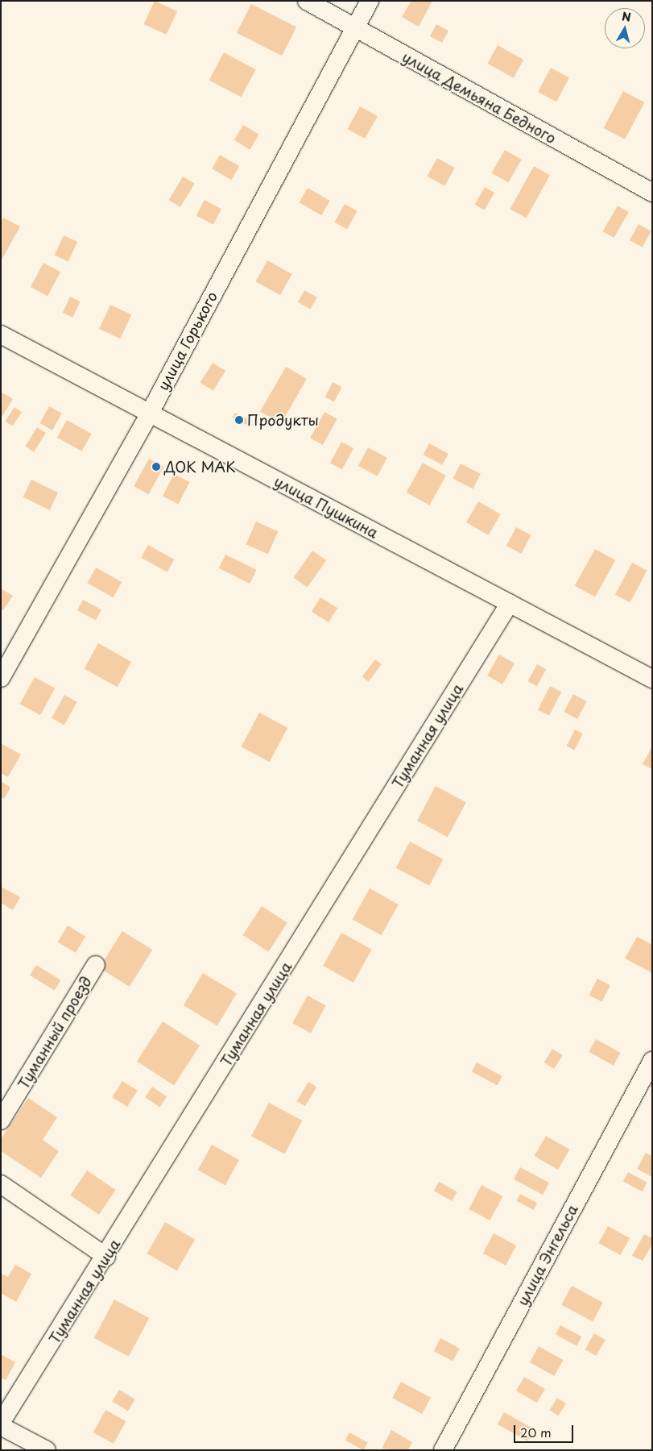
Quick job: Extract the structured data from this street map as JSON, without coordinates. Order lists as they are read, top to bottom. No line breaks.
{"streets":{"street":["улица Демьяна Бедного","улица Горького","улица Пушкина","Туманная улица","Туманный проезд","улица Энгельса"]},"crossings":[["улица Демьяна Бедного","улица Горького"],["улица Горького","улица Пушкина"],["улица Пушкина","Туманная улица"]],"places":["Продукты","ДОК МАК"],"scale_bar":"20 m","north":"top"}
